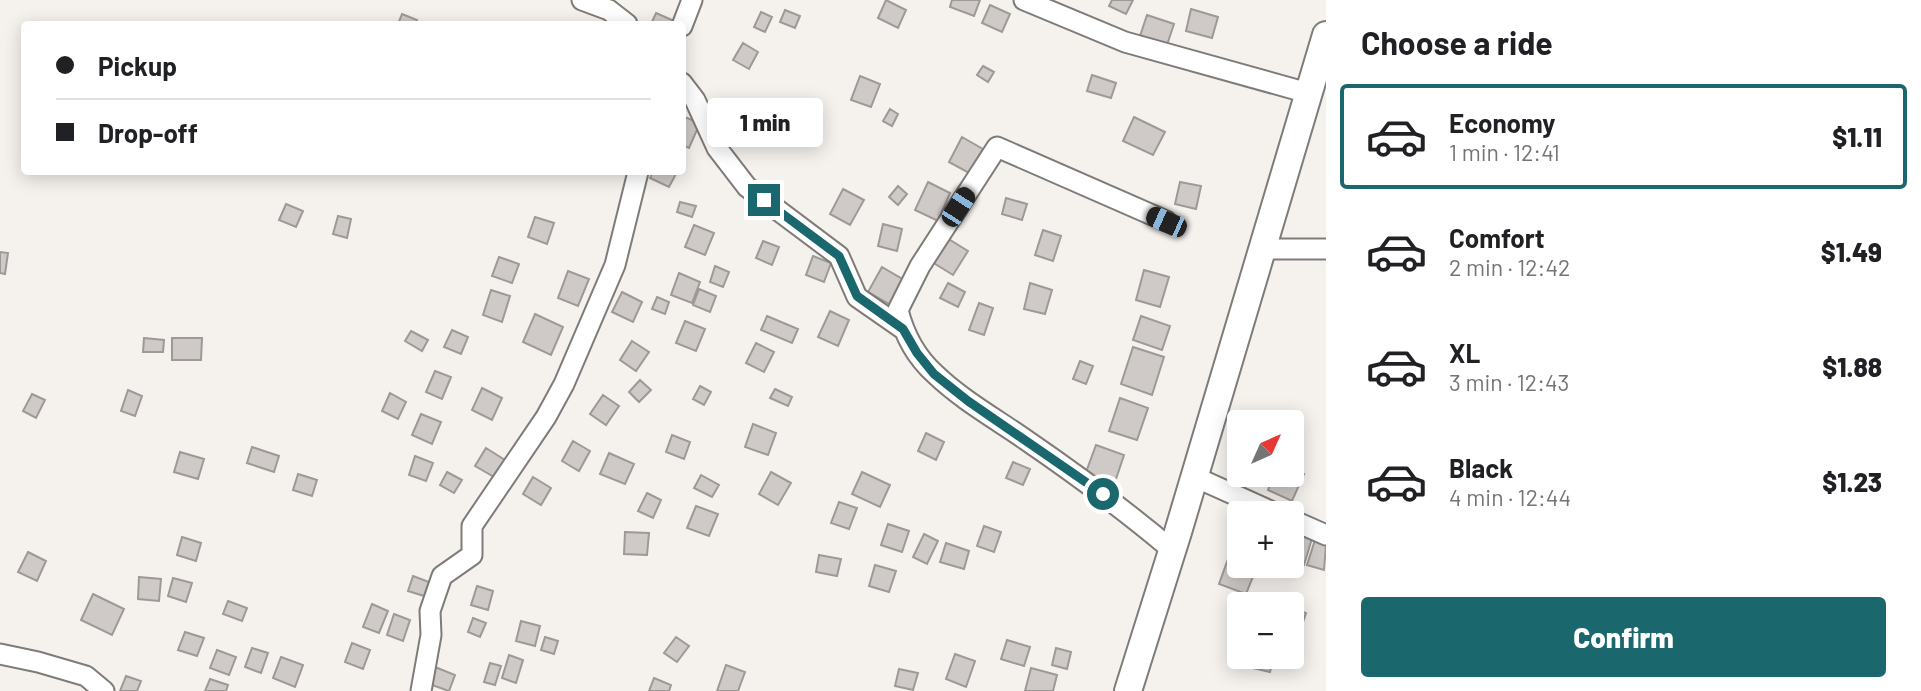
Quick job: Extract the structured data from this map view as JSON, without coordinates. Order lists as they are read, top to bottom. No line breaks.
{"north":"top right","page":{"heading":"Choose a ride","banner":["Pickup","Drop-off"],"list":[{"name":"Economy","note":"1 min · 12:41","value":"$1.11"},{"name":"Comfort","note":"2 min · 12:42","value":"$1.49"},{"name":"XL","note":"3 min · 12:43","value":"$1.88"},{"name":"Black","note":"4 min · 12:44","value":"$1.23"}],"bubble":"1 min","map_buttons":["+","−"],"buttons":"Confirm"}}
